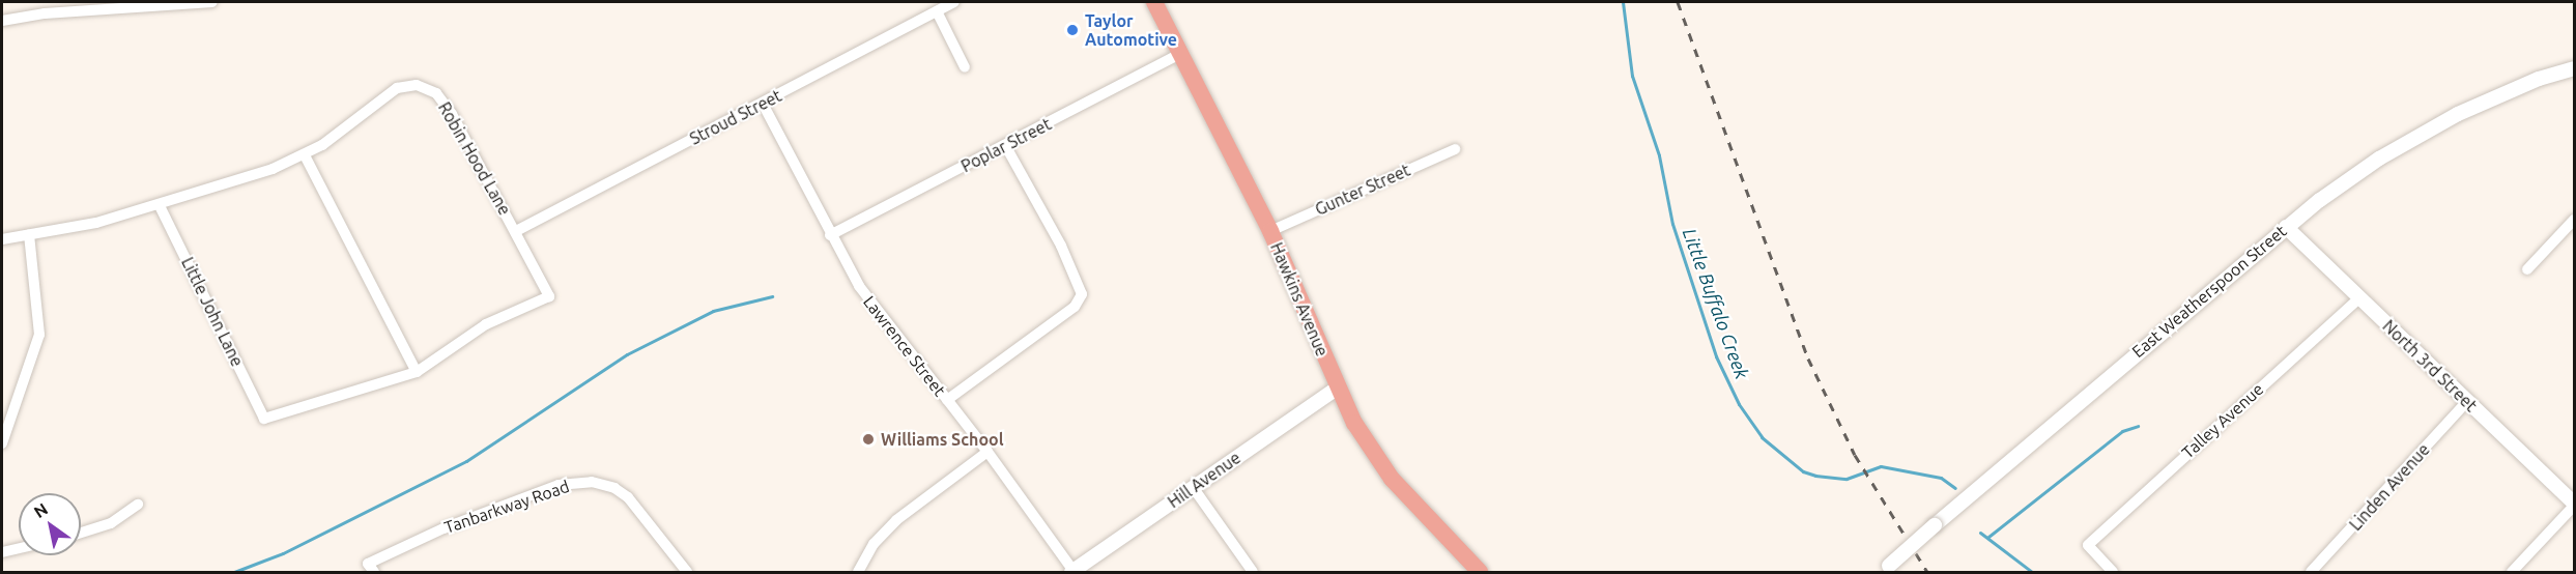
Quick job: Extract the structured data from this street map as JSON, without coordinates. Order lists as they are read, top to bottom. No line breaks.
{"streets":{"main road":["Hawkins Avenue"],"street":["Stroud Street","Poplar Street","Robin Hood Lane","Gunter Street","East Weatherspoon Street","Little John Lane","Lawrence Street","North 3rd Street","Talley Avenue","Hill Avenue","Linden Avenue","Tanbarkway Road"]},"crossings":[["Stroud Street","Robin Hood Lane"],["Stroud Street","Lawrence Street"],["Poplar Street","Hawkins Avenue"],["Poplar Street","Lawrence Street"],["Robin Hood Lane","Little John Lane"],["Gunter Street","Hawkins Avenue"],["East Weatherspoon Street","North 3rd Street"],["Hawkins Avenue","Hill Avenue"],["Lawrence Street","Hill Avenue"],["North 3rd Street","Talley Avenue"],["North 3rd Street","Linden Avenue"]],"water":["Little Buffalo Creek"],"places":["Taylor Automotive","Williams School"],"north":"top left"}
